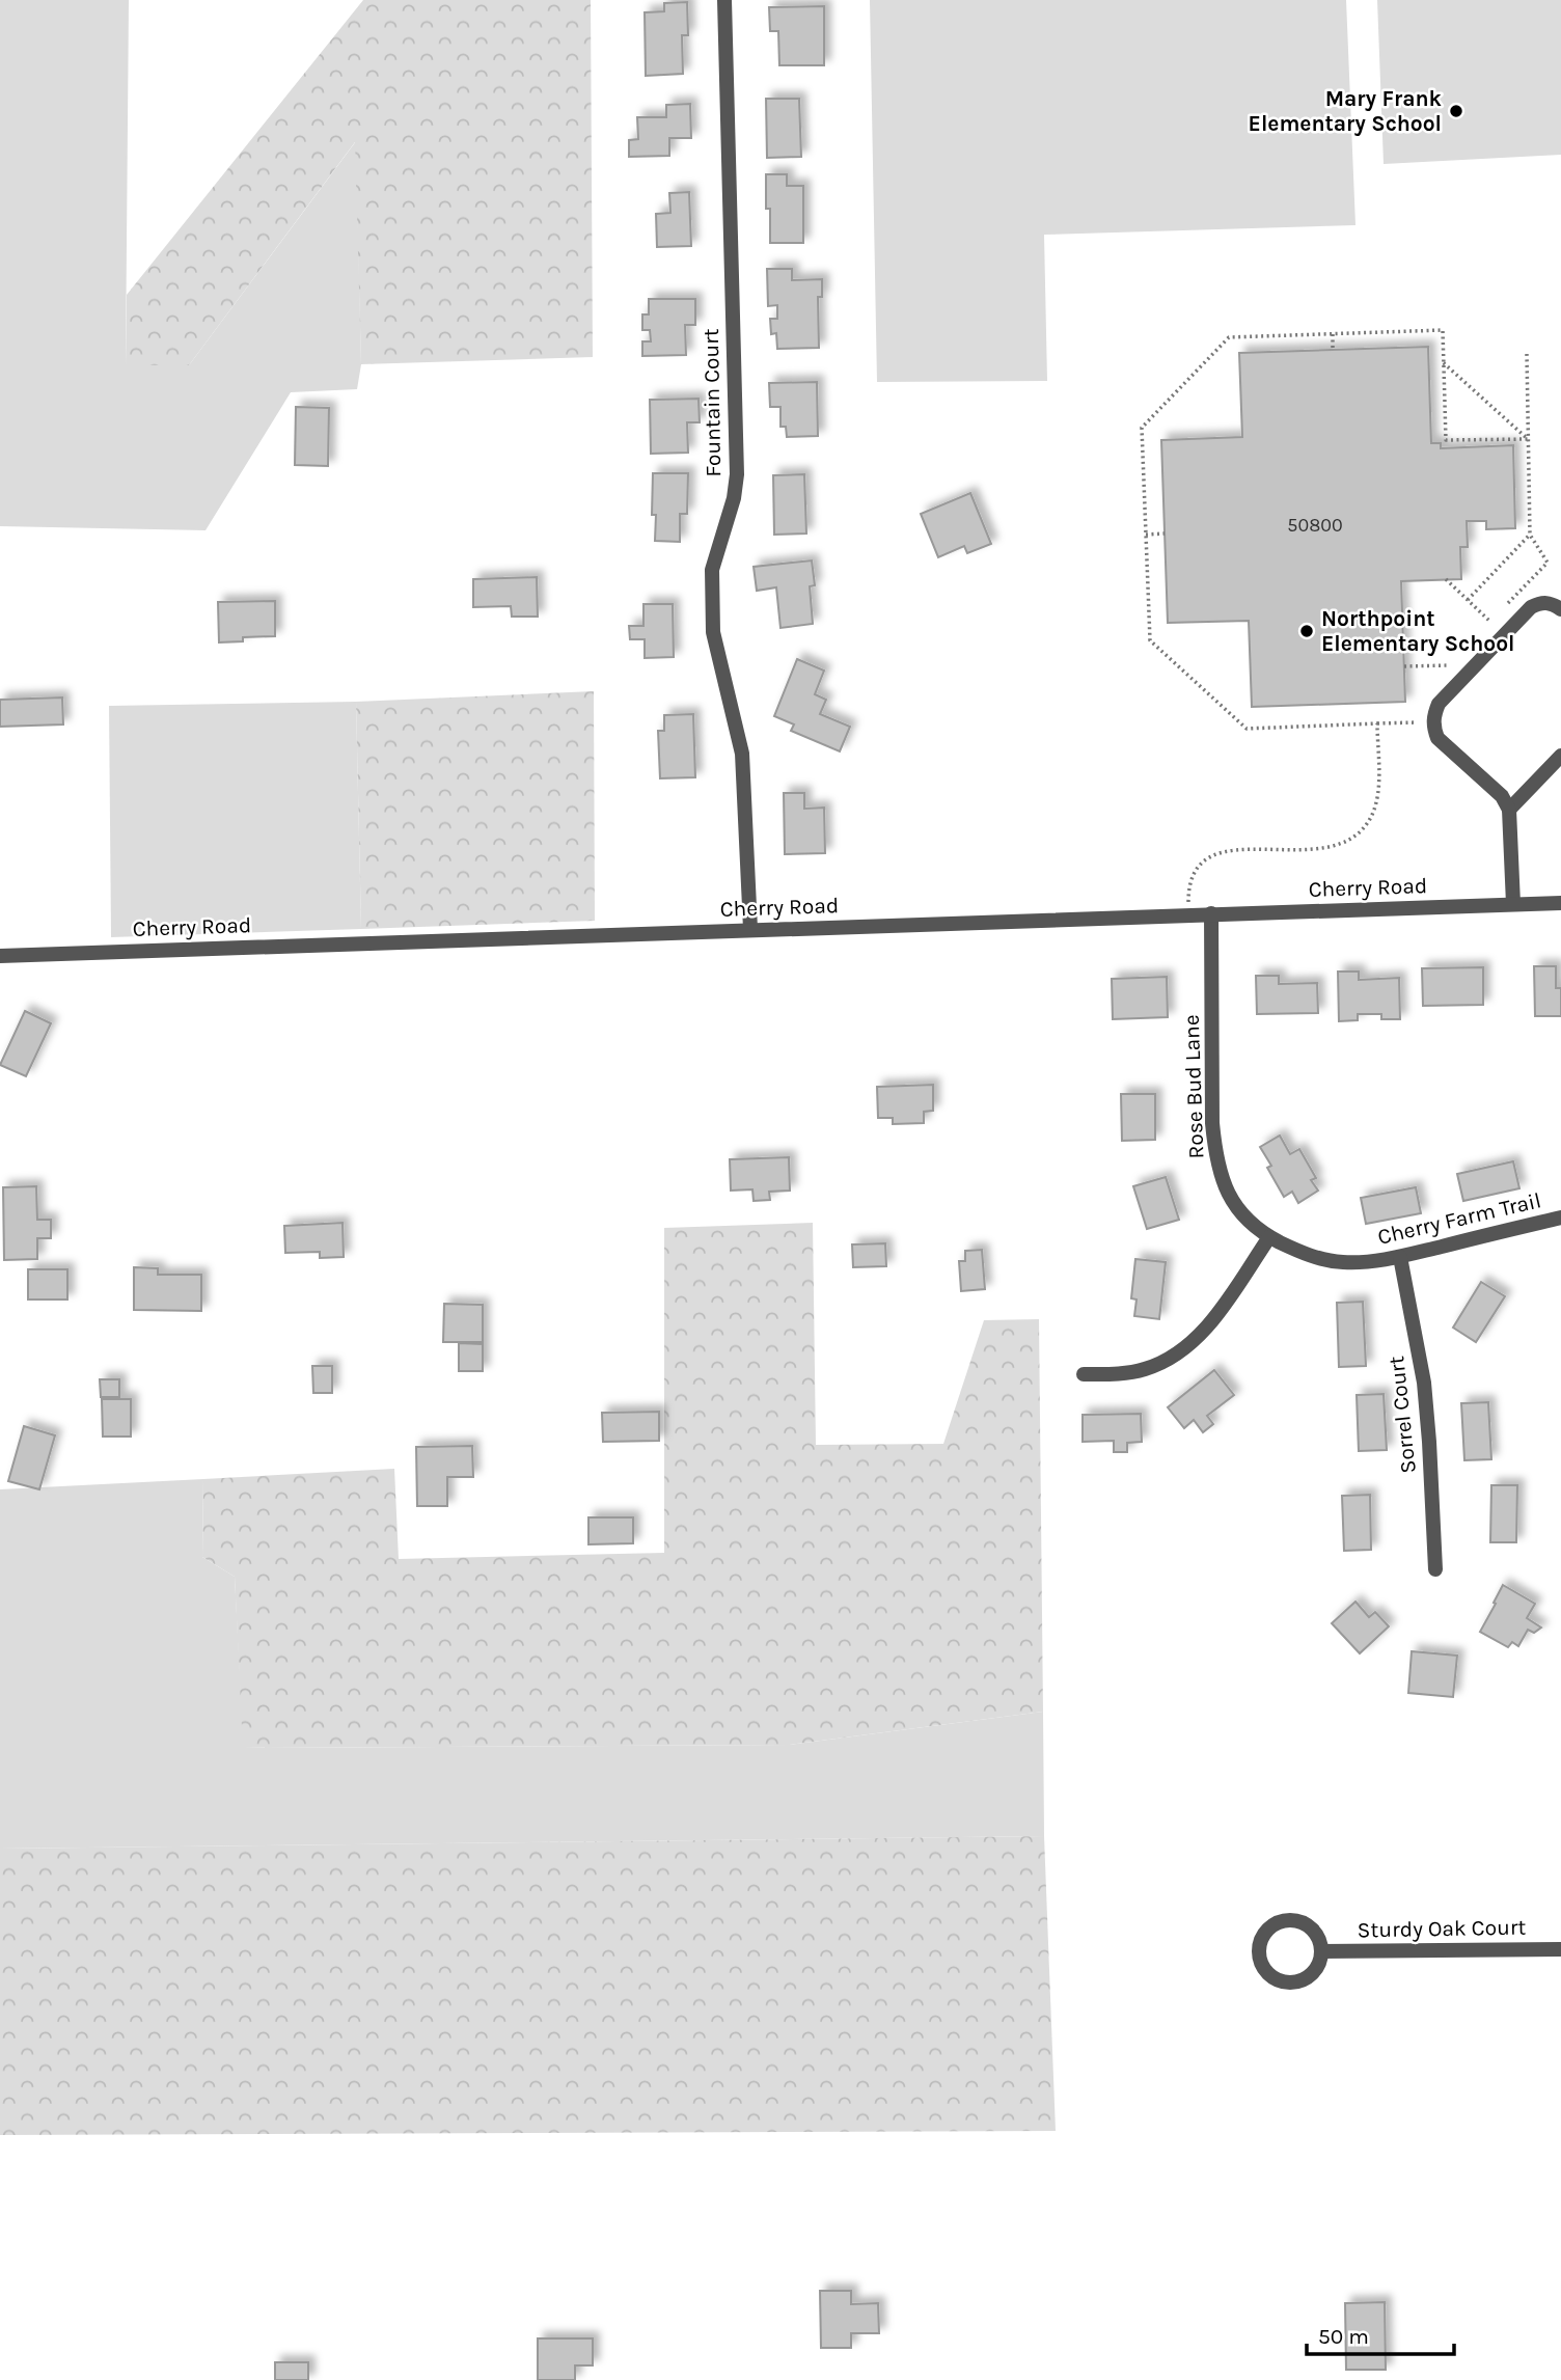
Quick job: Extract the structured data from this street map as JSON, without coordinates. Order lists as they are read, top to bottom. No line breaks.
{"streets":{"street":["Fountain Court","Cherry Road","Rose Bud Lane","Cherry Farm Trail","Sorrel Court","Sturdy Oak Court"]},"crossings":[["Fountain Court","Cherry Road"],["Cherry Road","Rose Bud Lane"],["Rose Bud Lane","Cherry Farm Trail"],["Cherry Farm Trail","Sorrel Court"]],"places":["Mary Frank Elementary School","Northpoint Elementary School"],"house_numbers":["50800"],"scale_bar":"50 m"}
